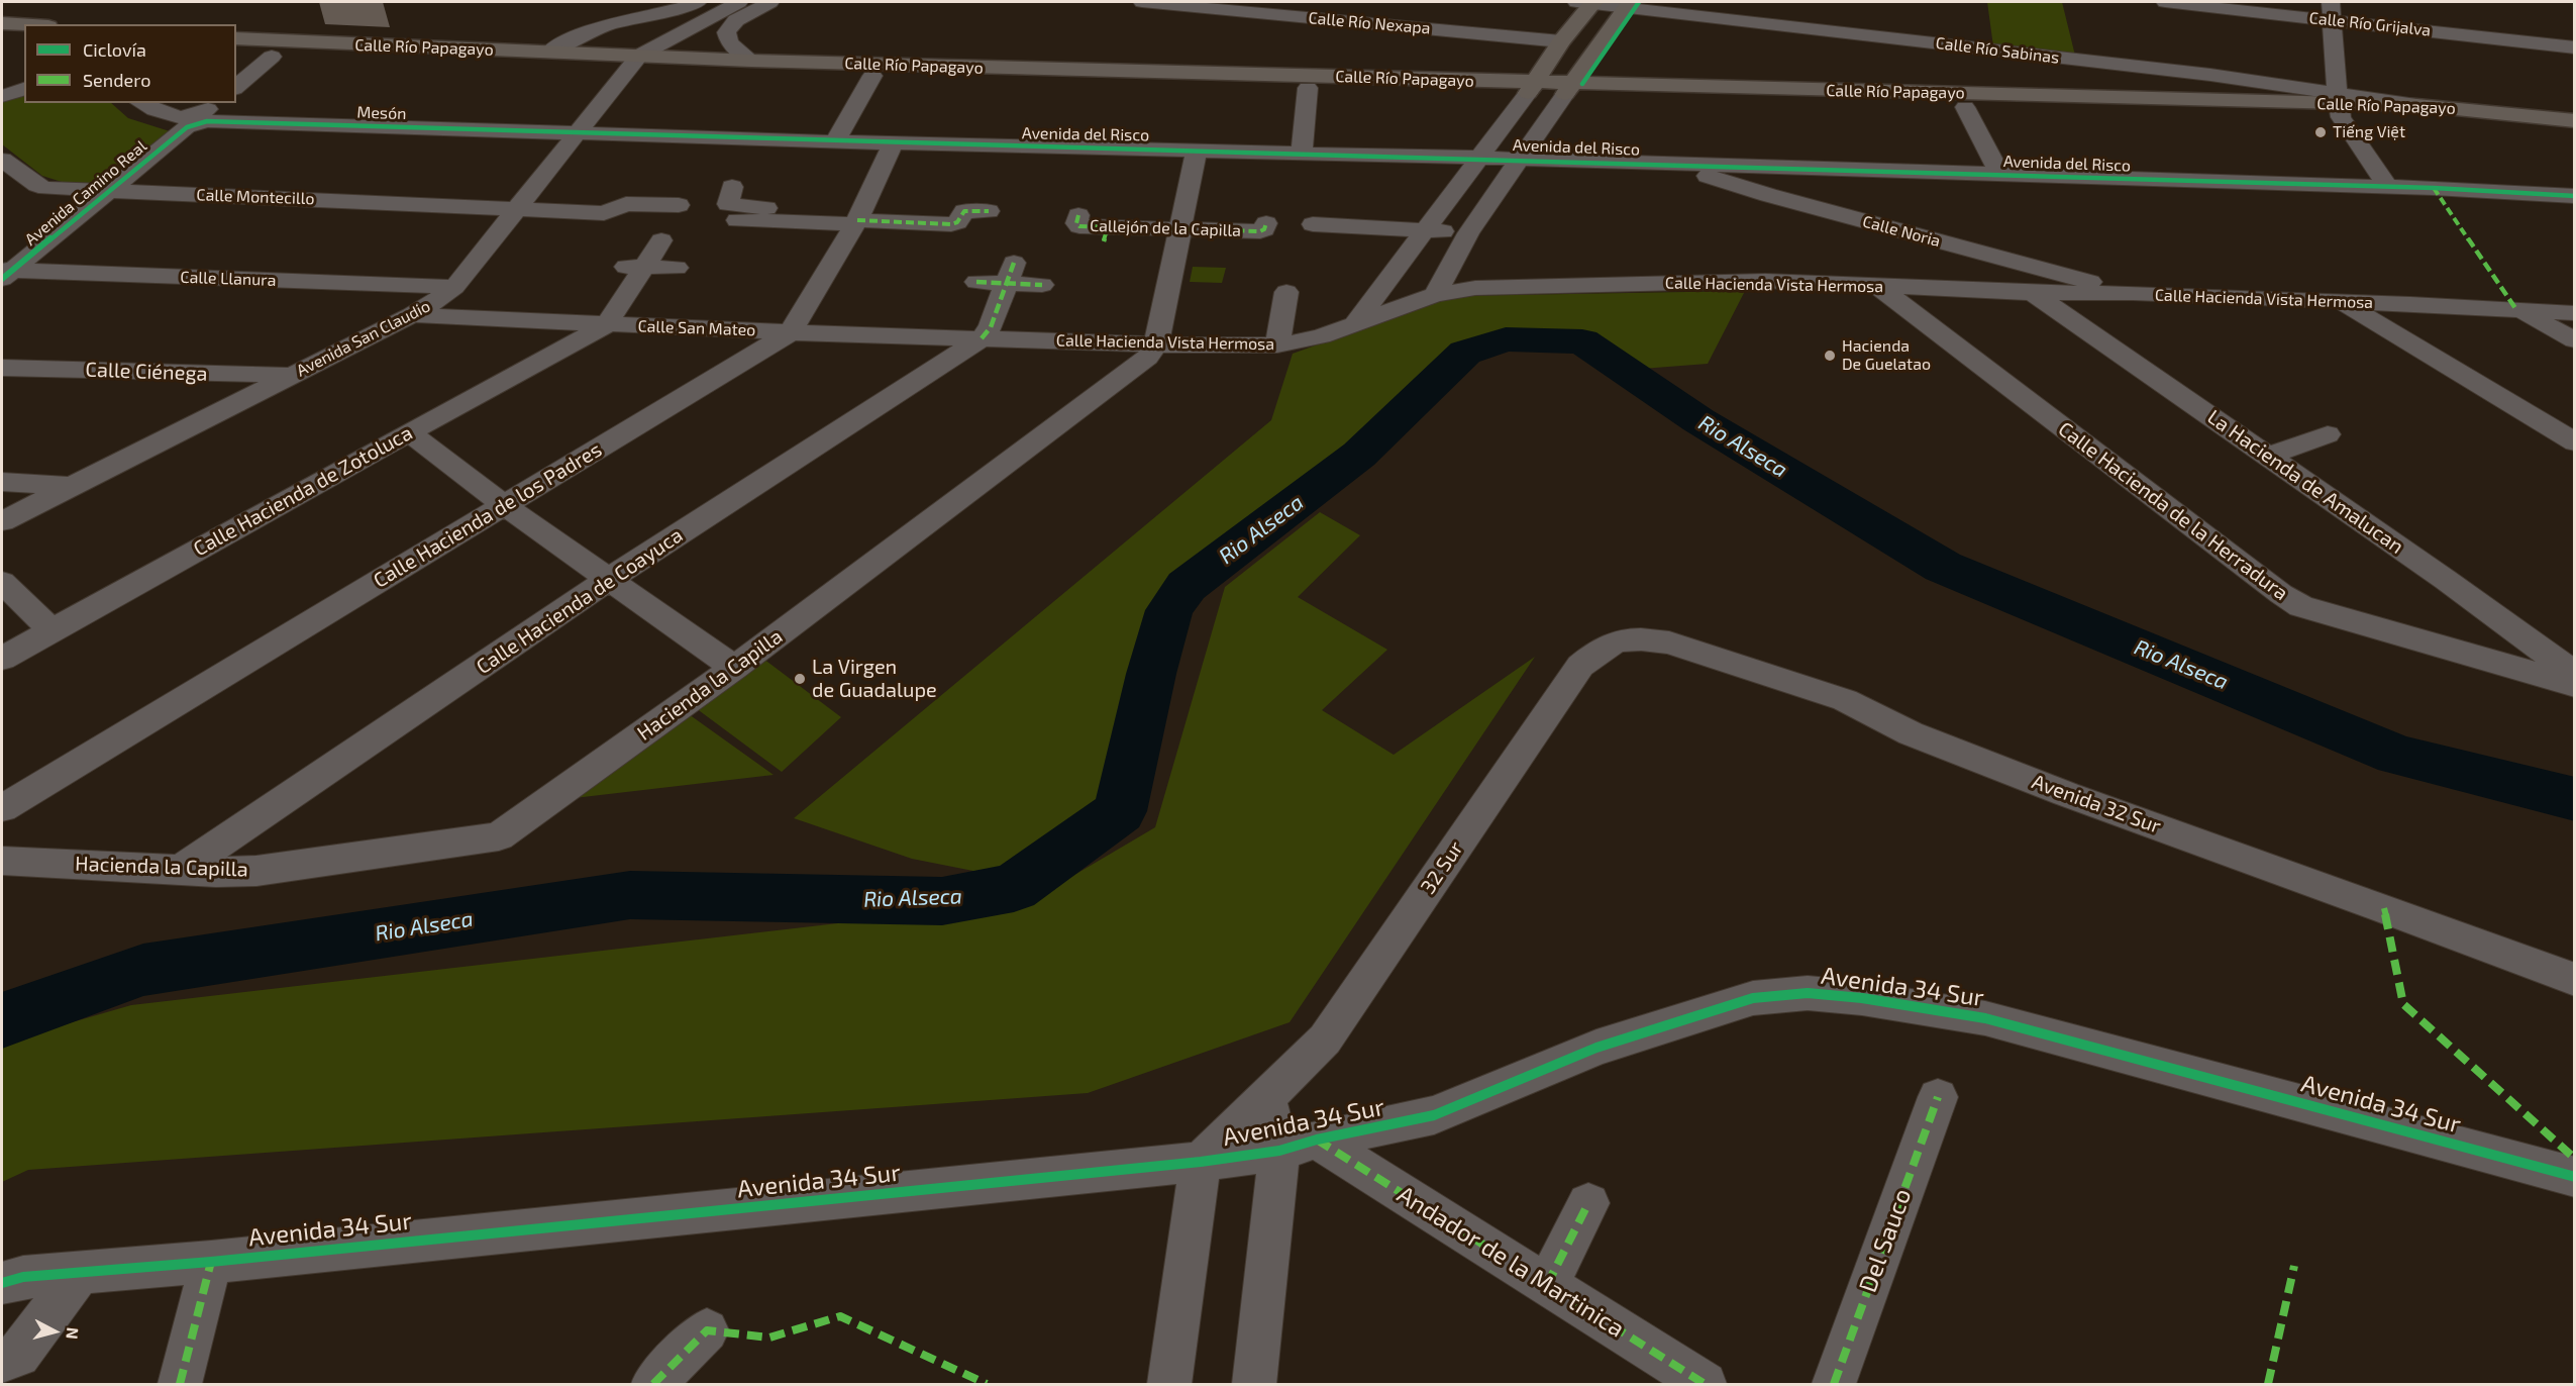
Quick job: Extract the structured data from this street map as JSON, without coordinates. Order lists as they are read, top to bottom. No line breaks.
{"streets":{"main road":["Calle Río Papagayo"],"street":["Calle Río Nexapa","Calle Río Grijalva","Calle Río Sabinas","Mesón","Avenida del Risco","Avenida Camino Real","Calle Montecillo","Callejón de la Capilla","Calle Noria","Calle Llanura","Calle Hacienda Vista Hermosa","Calle San Mateo","Avenida San Claudio","Calle Ciénega","La Hacienda de Amalucan","Calle Hacienda de Zotoluca","Calle Hacienda de la Herradura","Calle Hacienda de los Padres","Calle Hacienda de Coayuca","Hacienda la Capilla","Avenida 32 Sur","32 Sur","Avenida 34 Sur","Del Sauco","Andador de la Martinica"]},"crossings":[["Calle Río Papagayo","Calle Río Sabinas"],["Calle Río Papagayo","Avenida San Claudio"],["Mesón","Avenida del Risco"],["Mesón","Avenida Camino Real"],["Mesón","Avenida San Claudio"],["Avenida del Risco","Calle Noria"],["Avenida del Risco","Avenida San Claudio"],["Avenida del Risco","Calle Hacienda de los Padres"],["Avenida Camino Real","Calle Montecillo"],["Avenida Camino Real","Calle Llanura"],["Calle Montecillo","Avenida San Claudio"],["Calle Noria","Calle Hacienda Vista Hermosa"],["Calle Llanura","Avenida San Claudio"],["Calle Hacienda Vista Hermosa","Calle San Mateo"],["Calle Hacienda Vista Hermosa","La Hacienda de Amalucan"],["Calle Hacienda Vista Hermosa","Calle Hacienda de la Herradura"],["Calle Hacienda Vista Hermosa","Calle Hacienda de Coayuca"],["Calle Hacienda Vista Hermosa","Hacienda la Capilla"],["Calle San Mateo","Avenida San Claudio"],["Calle San Mateo","Calle Hacienda de Zotoluca"],["Calle San Mateo","Calle Hacienda de los Padres"],["Calle San Mateo","Calle Hacienda de Coayuca"],["Avenida San Claudio","Calle Ciénega"],["Calle Hacienda de Coayuca","Hacienda la Capilla"],["Avenida 32 Sur","32 Sur"],["32 Sur","Avenida 34 Sur"],["Avenida 34 Sur","Andador de la Martinica"]],"water":["Rio Alseca"],"places":["Tiếng Việt","Hacienda De Guelatao","La Virgen de Guadalupe"],"legend":["Ciclovía","Sendero"],"north":"right"}
